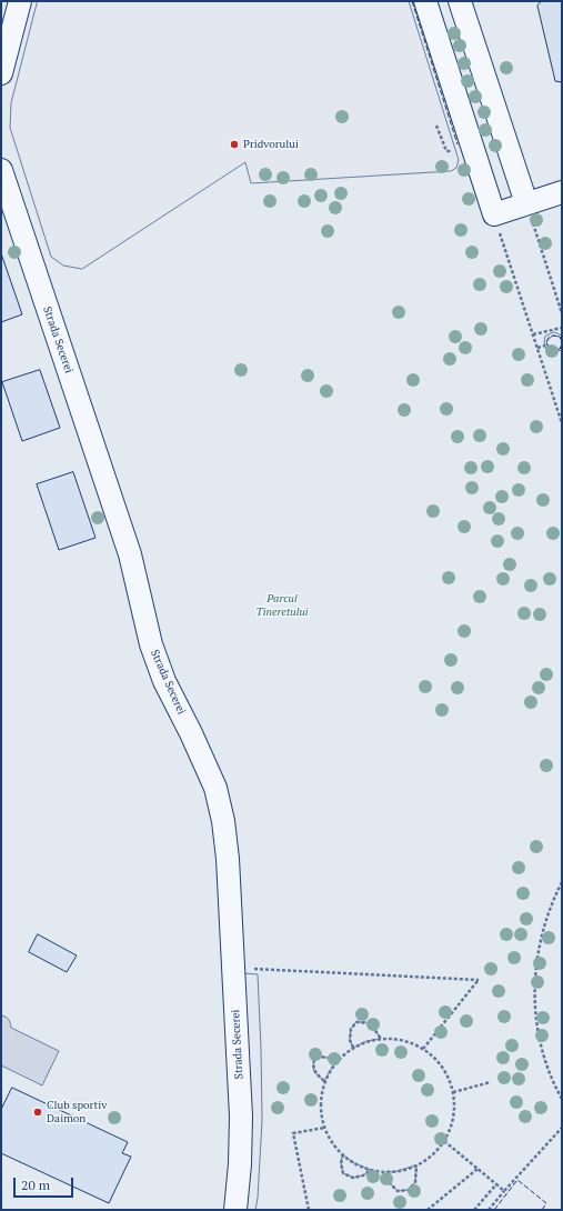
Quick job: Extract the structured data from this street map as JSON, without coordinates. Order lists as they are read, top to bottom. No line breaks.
{"streets":{"street":["Strada Secerei"]},"parks":["Parcul Tineretului"],"places":["Pridvorului","Club sportiv Daimon"],"scale_bar":"20 m"}
